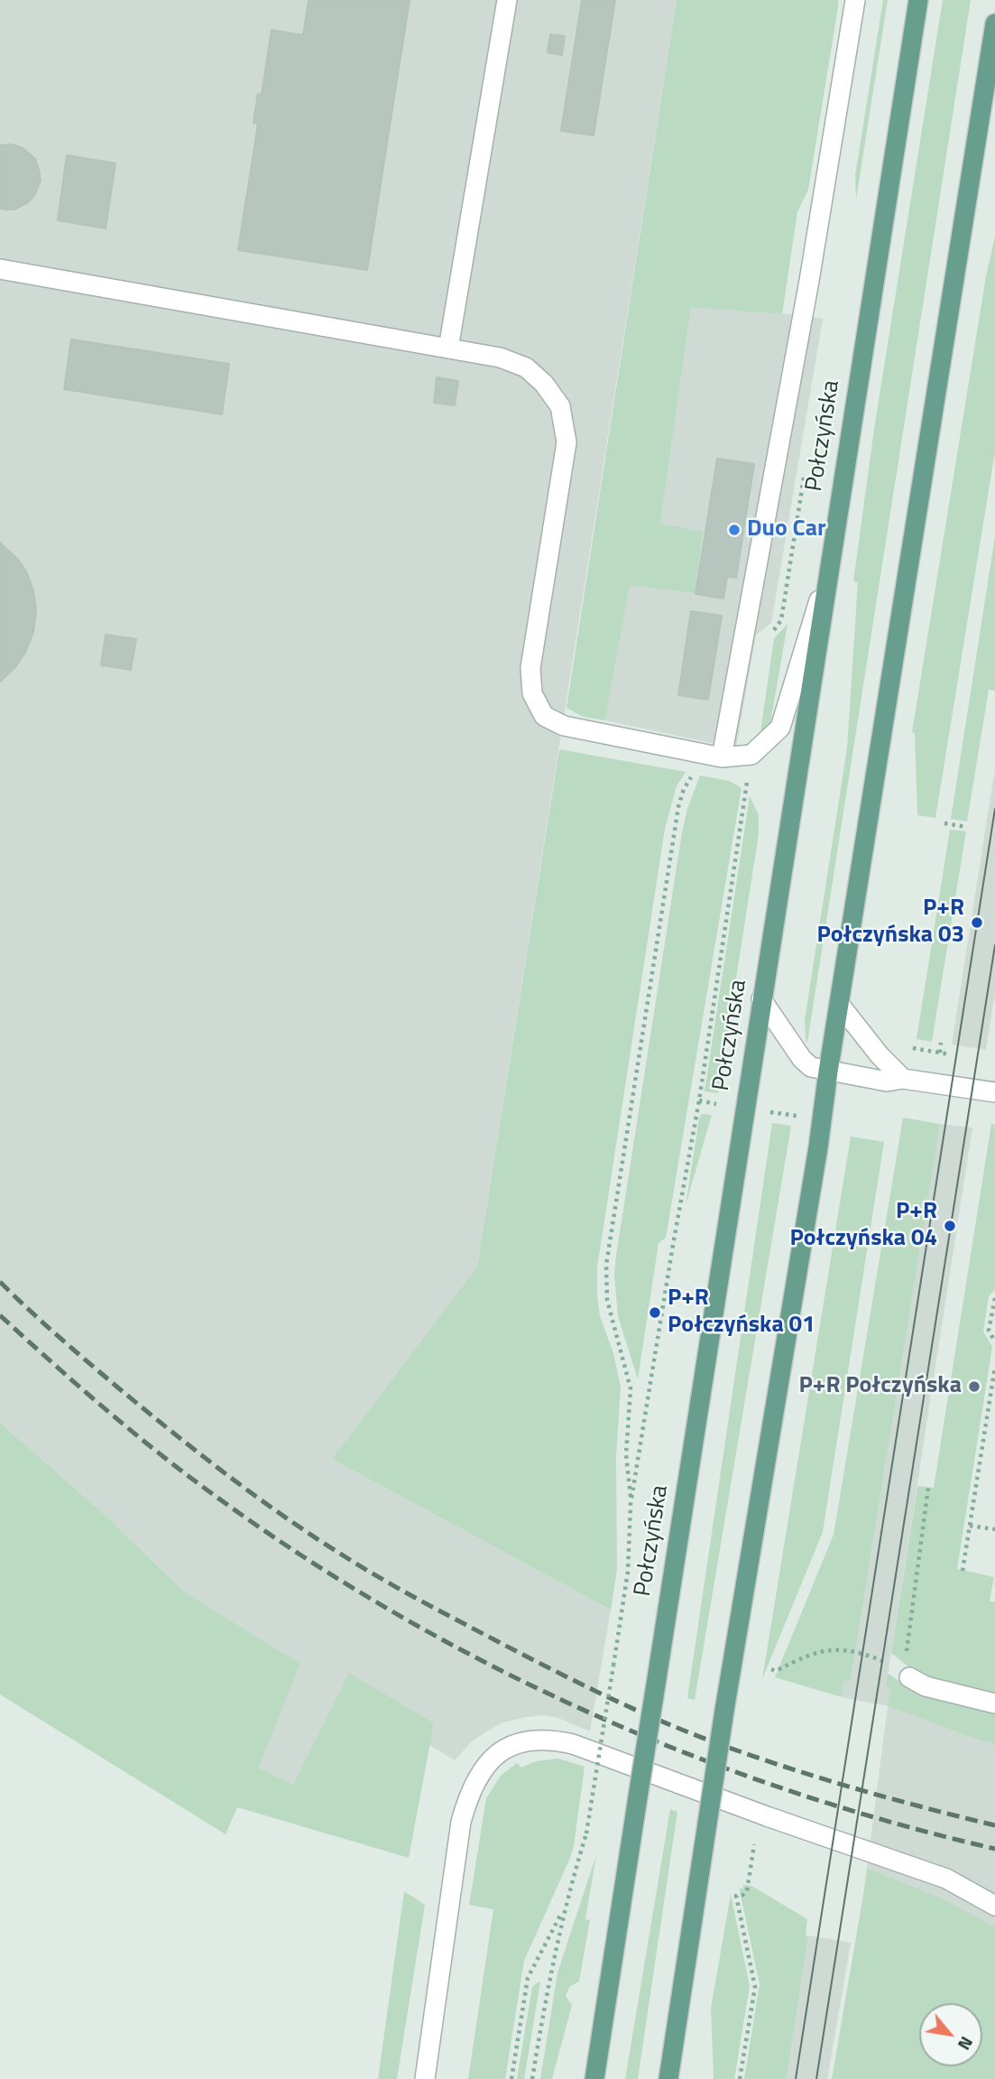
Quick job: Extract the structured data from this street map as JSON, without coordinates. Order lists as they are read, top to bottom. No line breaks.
{"streets":{"main road":["Połczyńska"]},"places":["Duo Car","P+R Połczyńska 03","P+R Połczyńska 04","P+R Połczyńska 01","P+R Połczyńska"],"north":"bottom right"}
